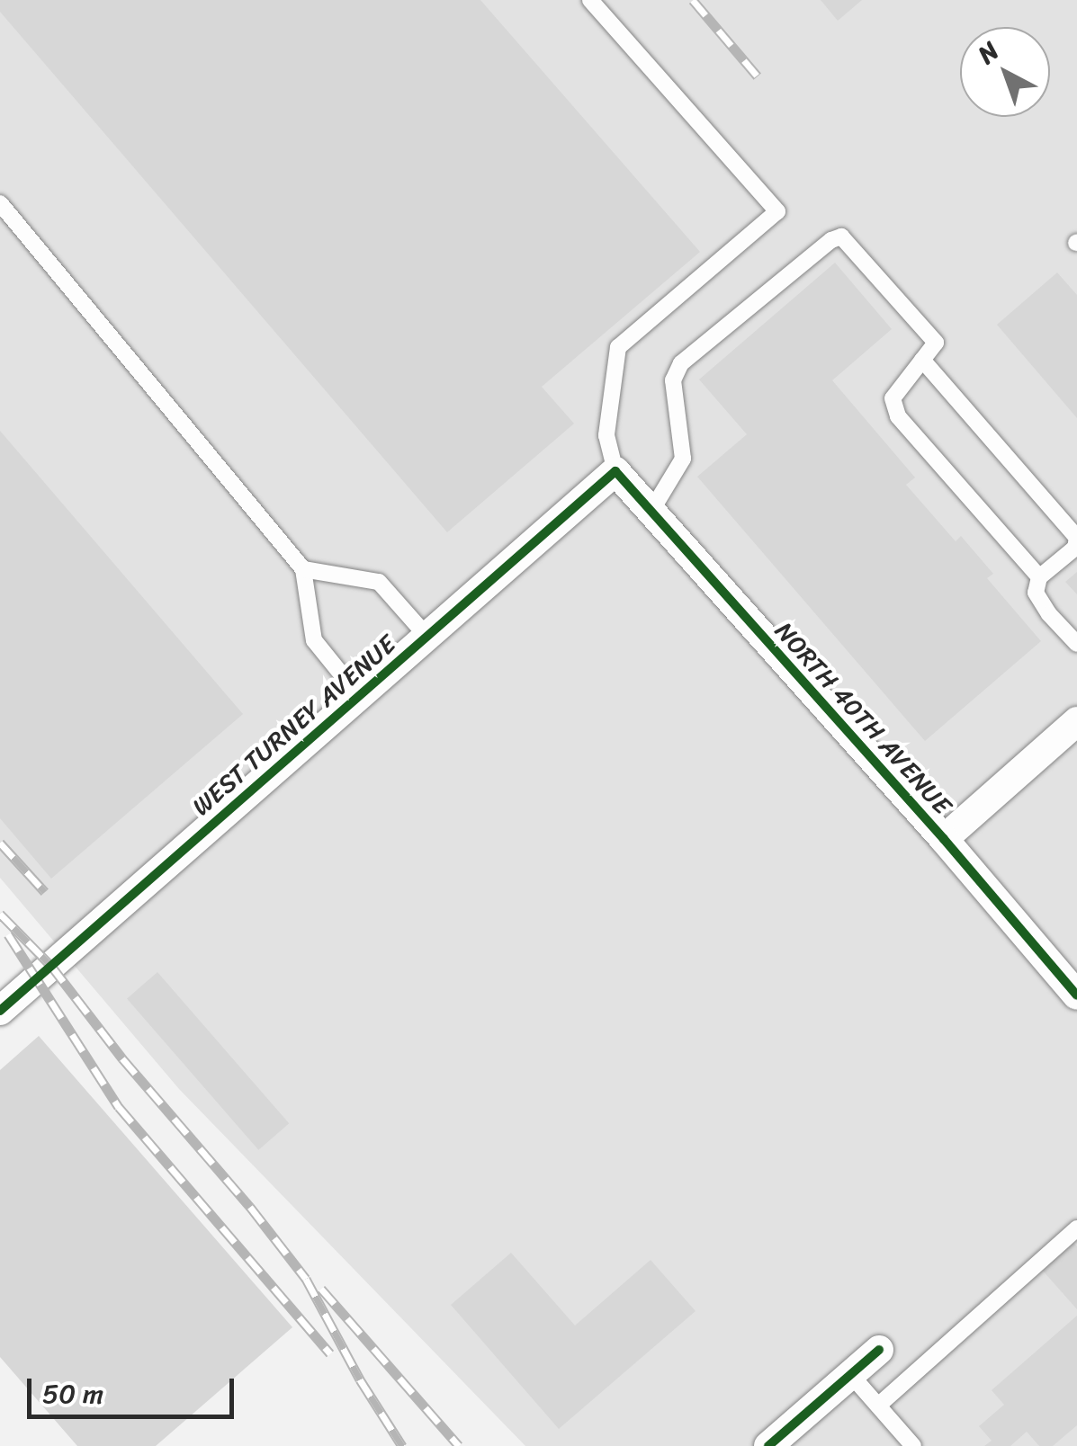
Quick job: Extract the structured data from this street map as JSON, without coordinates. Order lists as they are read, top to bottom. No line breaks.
{"streets":{"street":["NORTH 40TH AVENUE","WEST TURNEY AVENUE"]},"crossings":[["NORTH 40TH AVENUE","WEST TURNEY AVENUE"]],"scale_bar":"50 m","north":"top left"}
